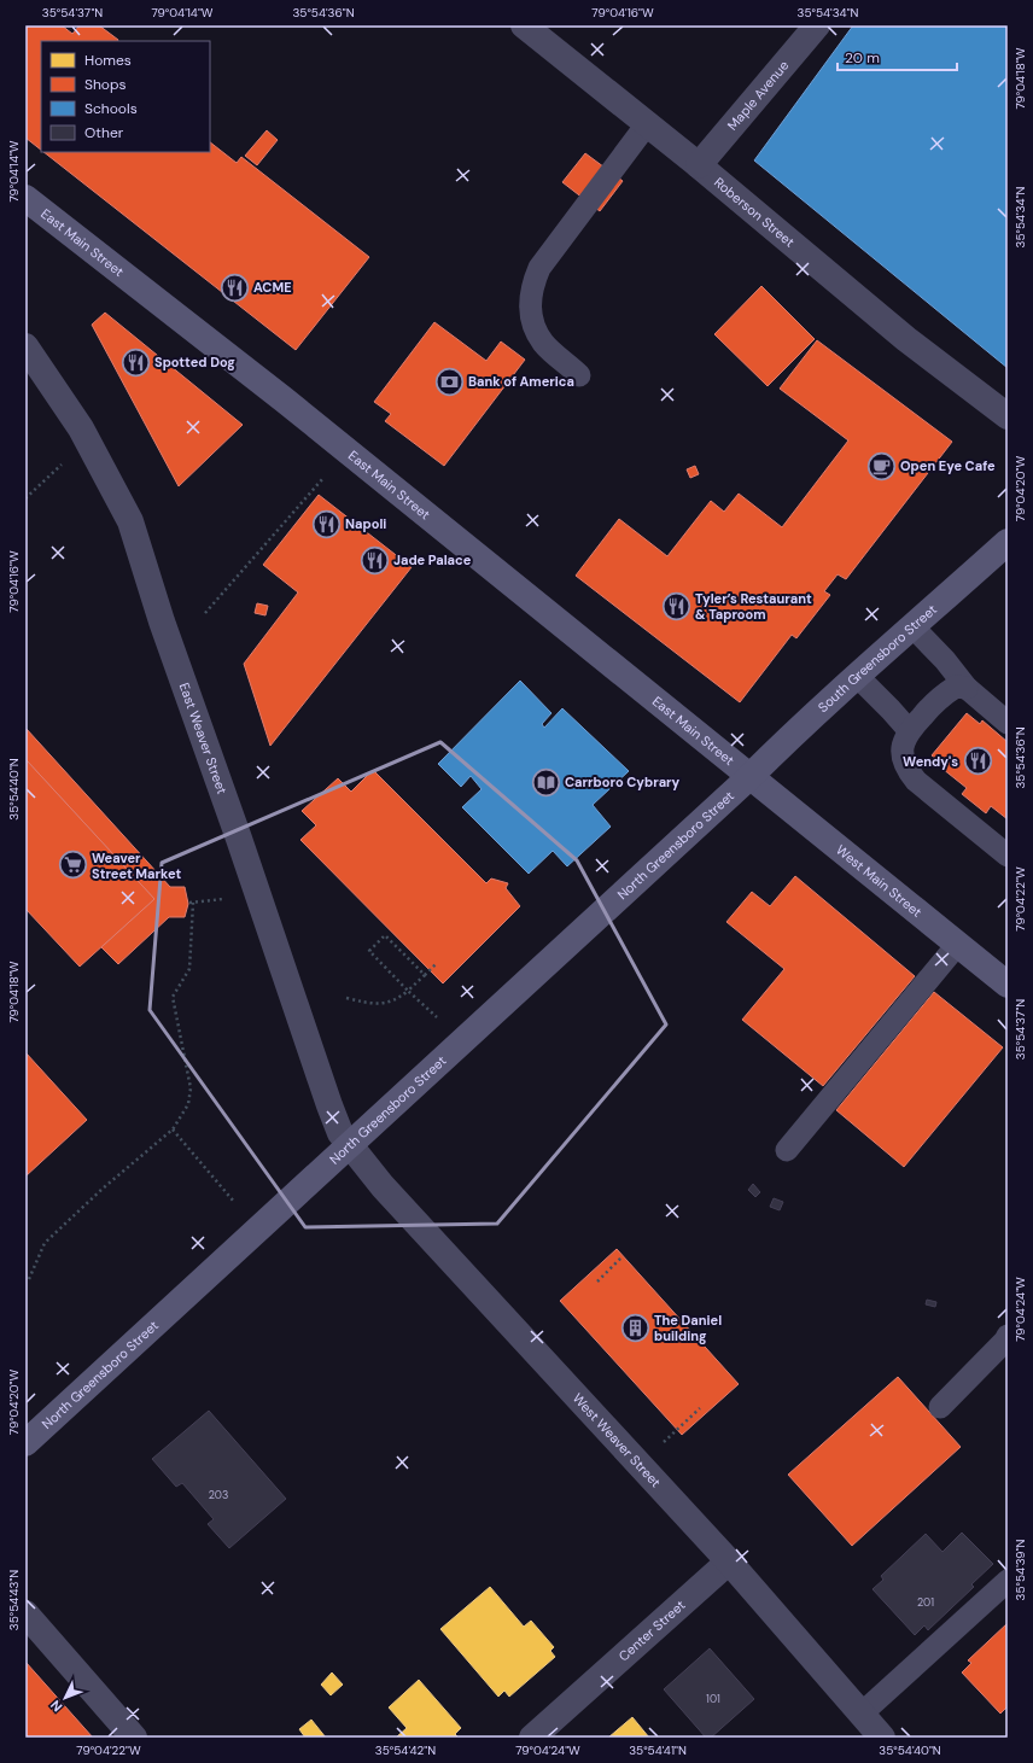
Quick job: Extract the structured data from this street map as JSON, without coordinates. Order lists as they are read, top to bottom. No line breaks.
{"streets":{"main road":["East Main Street","South Greensboro Street","North Greensboro Street","West Main Street"],"street":["Maple Avenue","Roberson Street","East Weaver Street","West Weaver Street","Center Street"]},"crossings":[["Maple Avenue","Roberson Street"],["East Main Street","South Greensboro Street"],["East Main Street","North Greensboro Street"],["East Main Street","West Main Street"],["South Greensboro Street","North Greensboro Street"],["South Greensboro Street","West Main Street"],["East Weaver Street","North Greensboro Street"],["East Weaver Street","West Weaver Street"],["North Greensboro Street","West Main Street"],["North Greensboro Street","West Weaver Street"],["West Weaver Street","Center Street"]],"places":{"restaurant":["ACME","Spotted Dog","Napoli","Jade Palace","Tyler’s Restaurant & Taproom","Wendy's"],"bank":["Bank of America"],"cafe":["Open Eye Cafe"],"library":["Carrboro Cybrary"],"supermarket":["Weaver Street Market"],"building":["The Daniel building"]},"house_numbers":["203","201","101"],"legend":["Homes","Shops","Schools","Other"],"scale_bar":"20 m","north":"bottom left","coordinates":["35°54'37\"N","79°04'14\"W","35°54'36\"N","79°04'16\"W","35°54'34\"N","79°04'18\"W","79°04'20\"W","35°54'40\"N","79°04'22\"W","79°04'24\"W","35°54'39\"N","35°54'43\"N","35°54'42\"N","35°54'41\"N"]}
